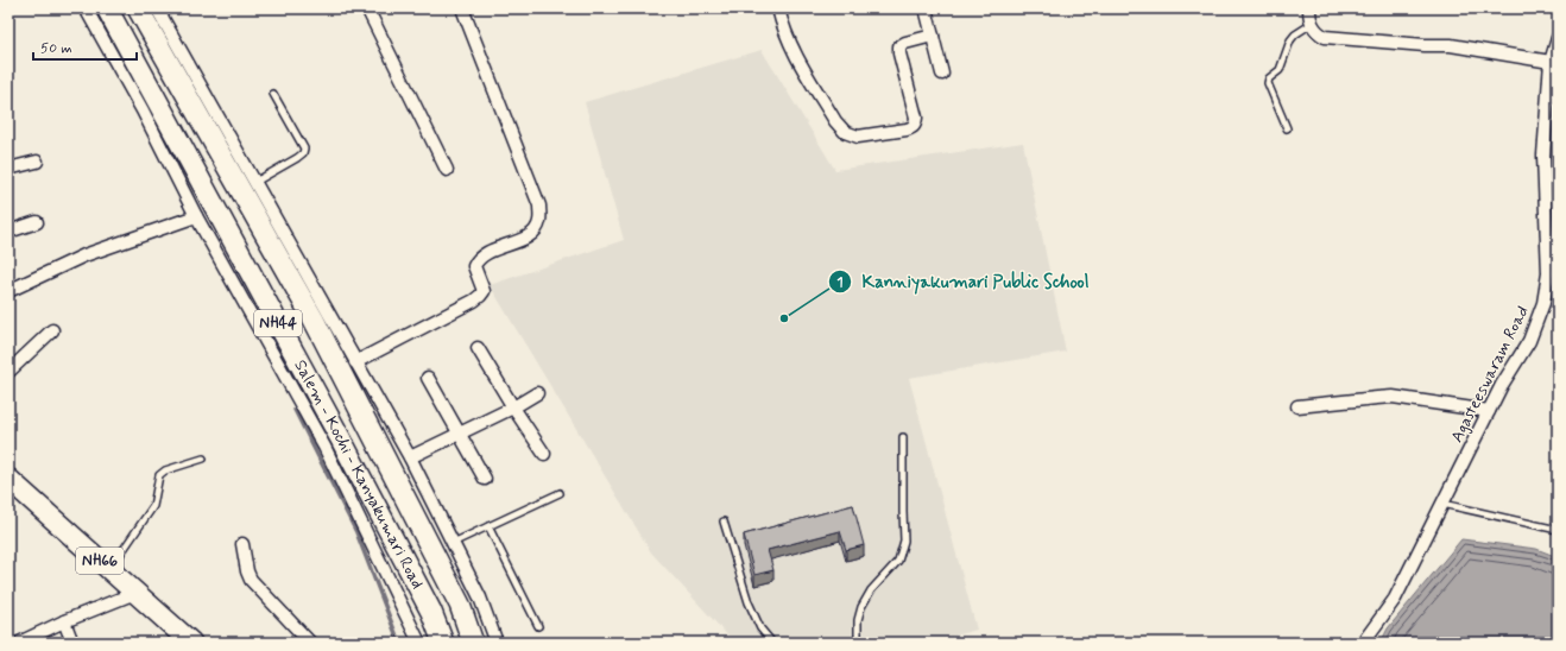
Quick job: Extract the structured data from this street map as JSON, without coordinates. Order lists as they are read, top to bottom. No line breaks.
{"streets":{"highway":["NH44","Salem - Kochi - Kanyakumari Road","NH66"],"street":["Agasteeswaram Road"]},"places":["Kanniyakumari Public School"],"scale_bar":"50 m"}
